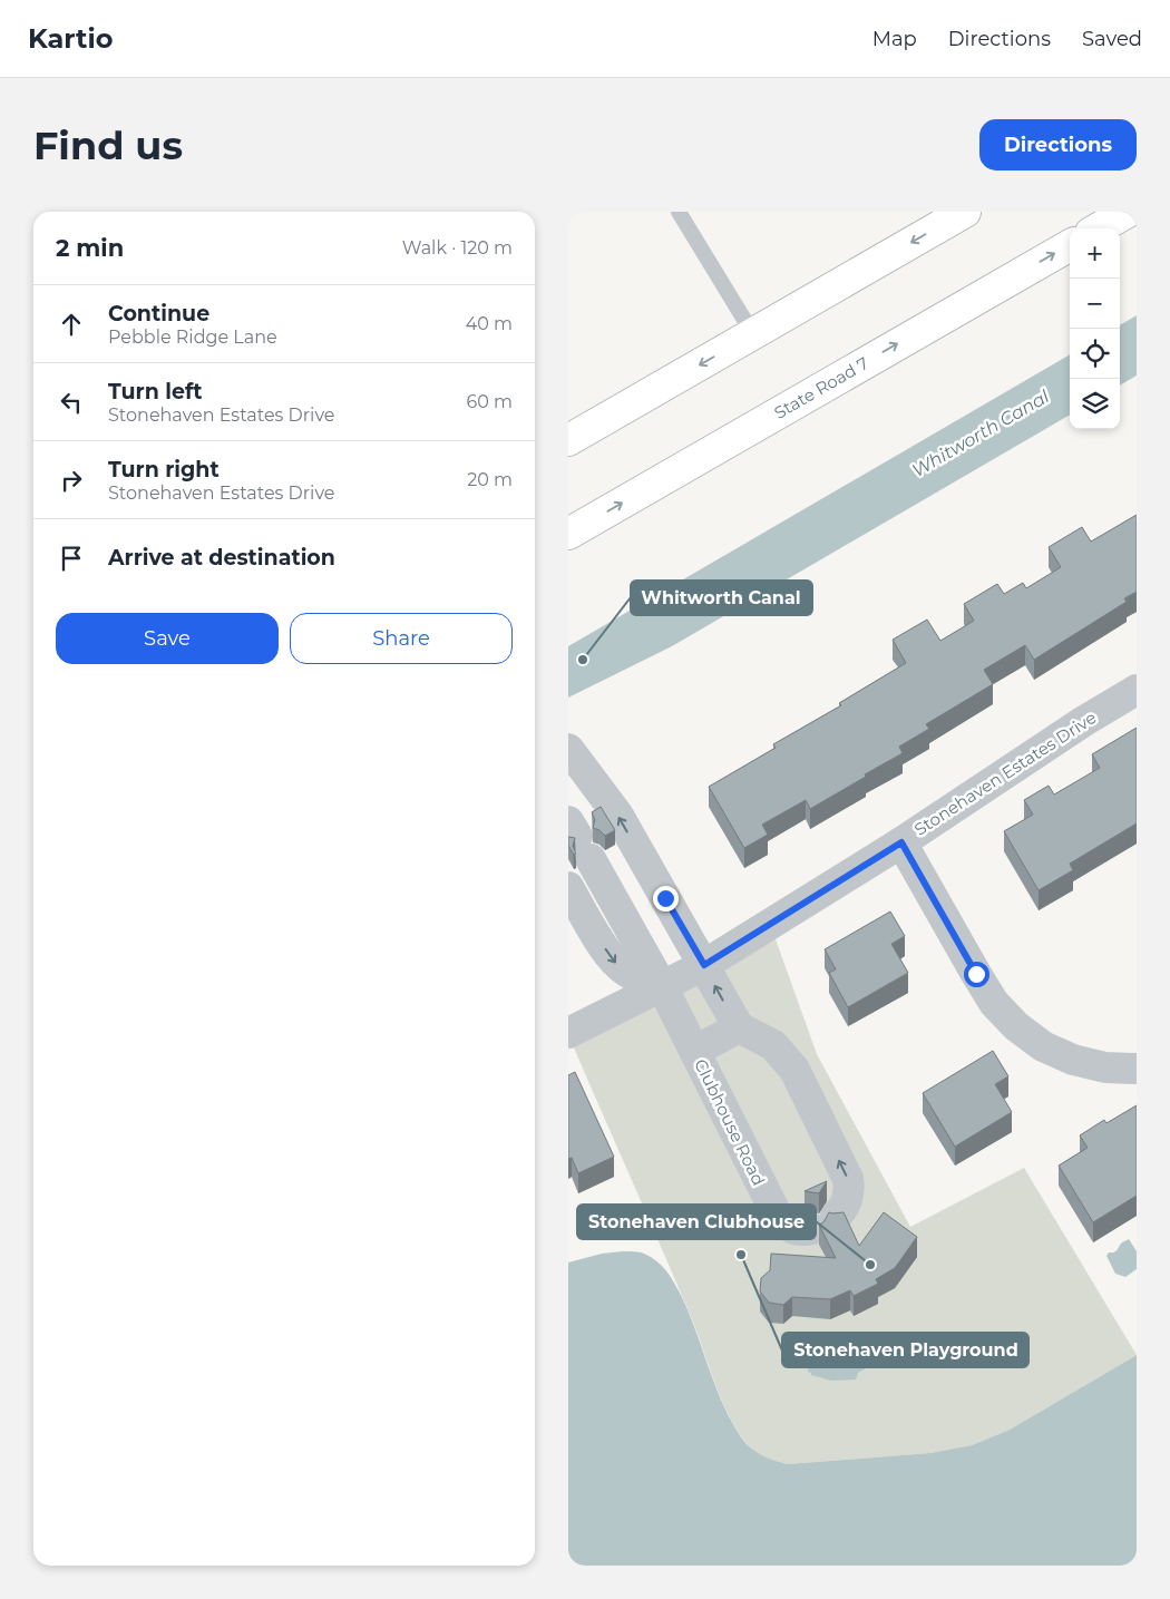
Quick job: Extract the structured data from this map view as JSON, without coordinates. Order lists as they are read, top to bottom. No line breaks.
{"streets":{"main road":["State Road 7"],"street":["Stonehaven Estates Drive","Clubhouse Road"]},"crossings":[["Stonehaven Estates Drive","Clubhouse Road"]],"water":["Whitworth Canal"],"places":["Whitworth Canal","Stonehaven Playground","Stonehaven Clubhouse"],"page":{"header":"Kartio","nav":["Map","Directions","Saved"],"buttons":["Directions",["Save","Share"]],"title":"Find us","heading":["2 min","Walk · 120 m"],"map_buttons":["+","−"],"list":[["Continue","Pebble Ridge Lane","40 m"],["Turn left","Stonehaven Estates Drive","60 m"],["Turn right","Stonehaven Estates Drive","20 m"],"Arrive at destination"]}}
